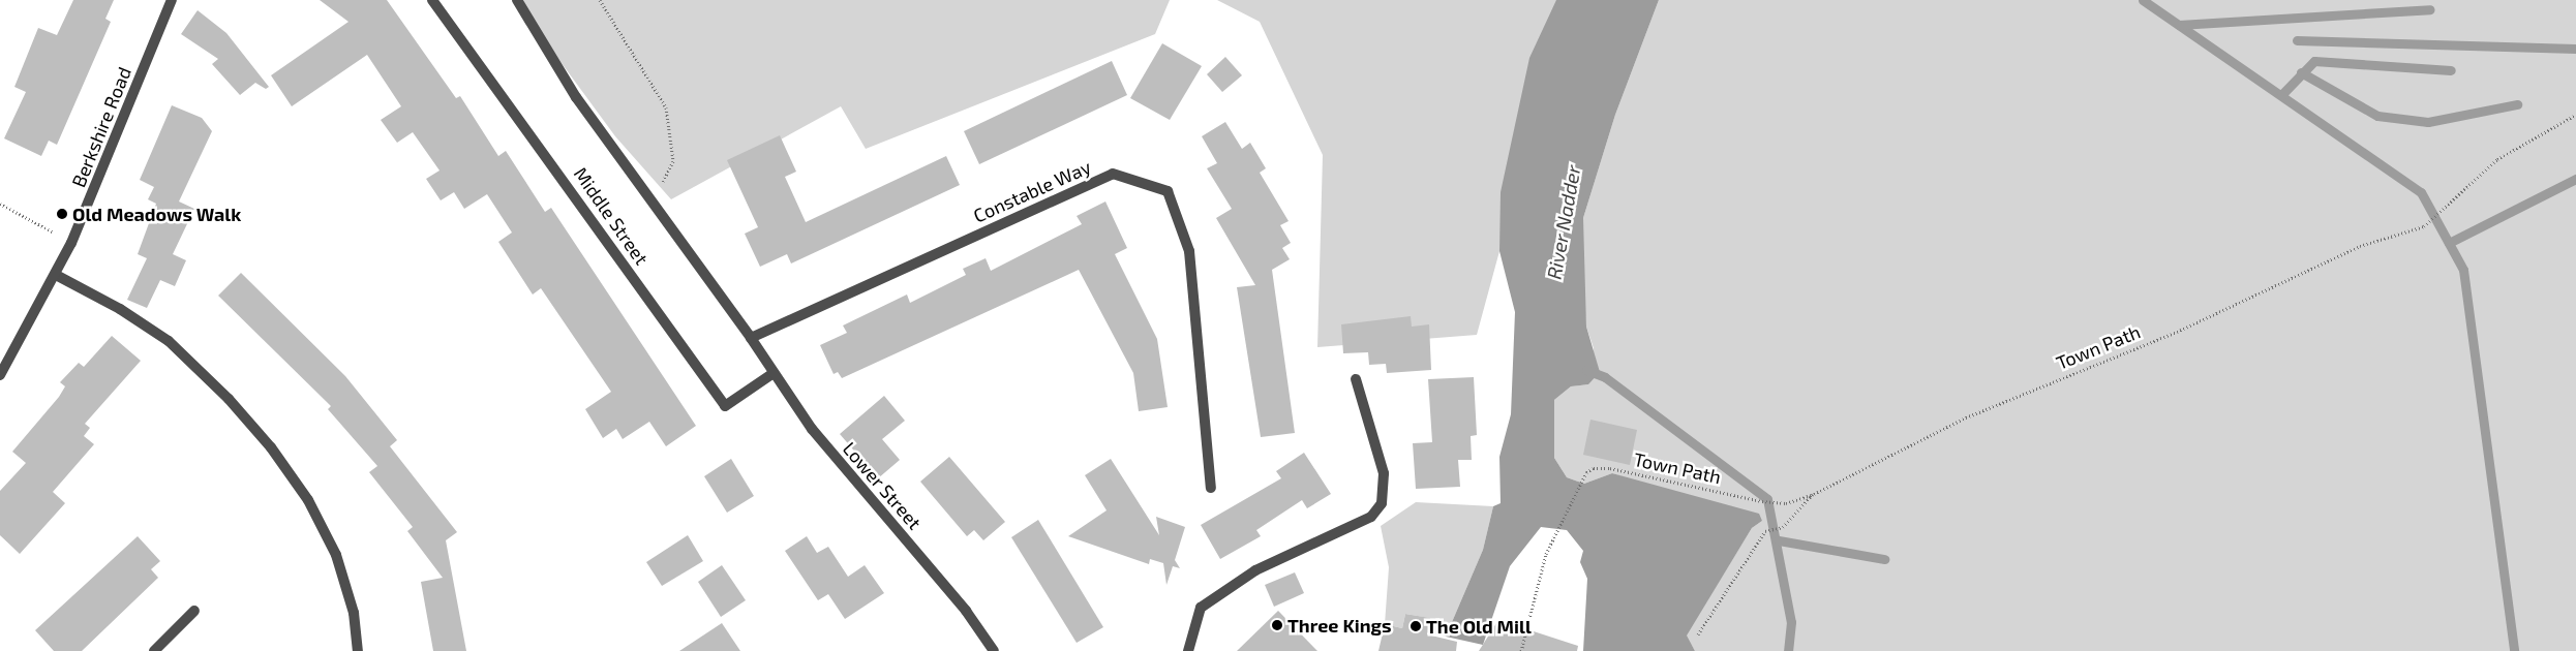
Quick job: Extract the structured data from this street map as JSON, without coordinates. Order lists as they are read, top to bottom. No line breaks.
{"streets":{"street":["Berkshire Road","Constable Way","Middle Street","Lower Street"],"path":["Town Path"]},"crossings":[["Constable Way","Lower Street"],["Middle Street","Lower Street"]],"water":["River Nadder"],"places":["Old Meadows Walk","Three Kings","The Old Mill"]}
